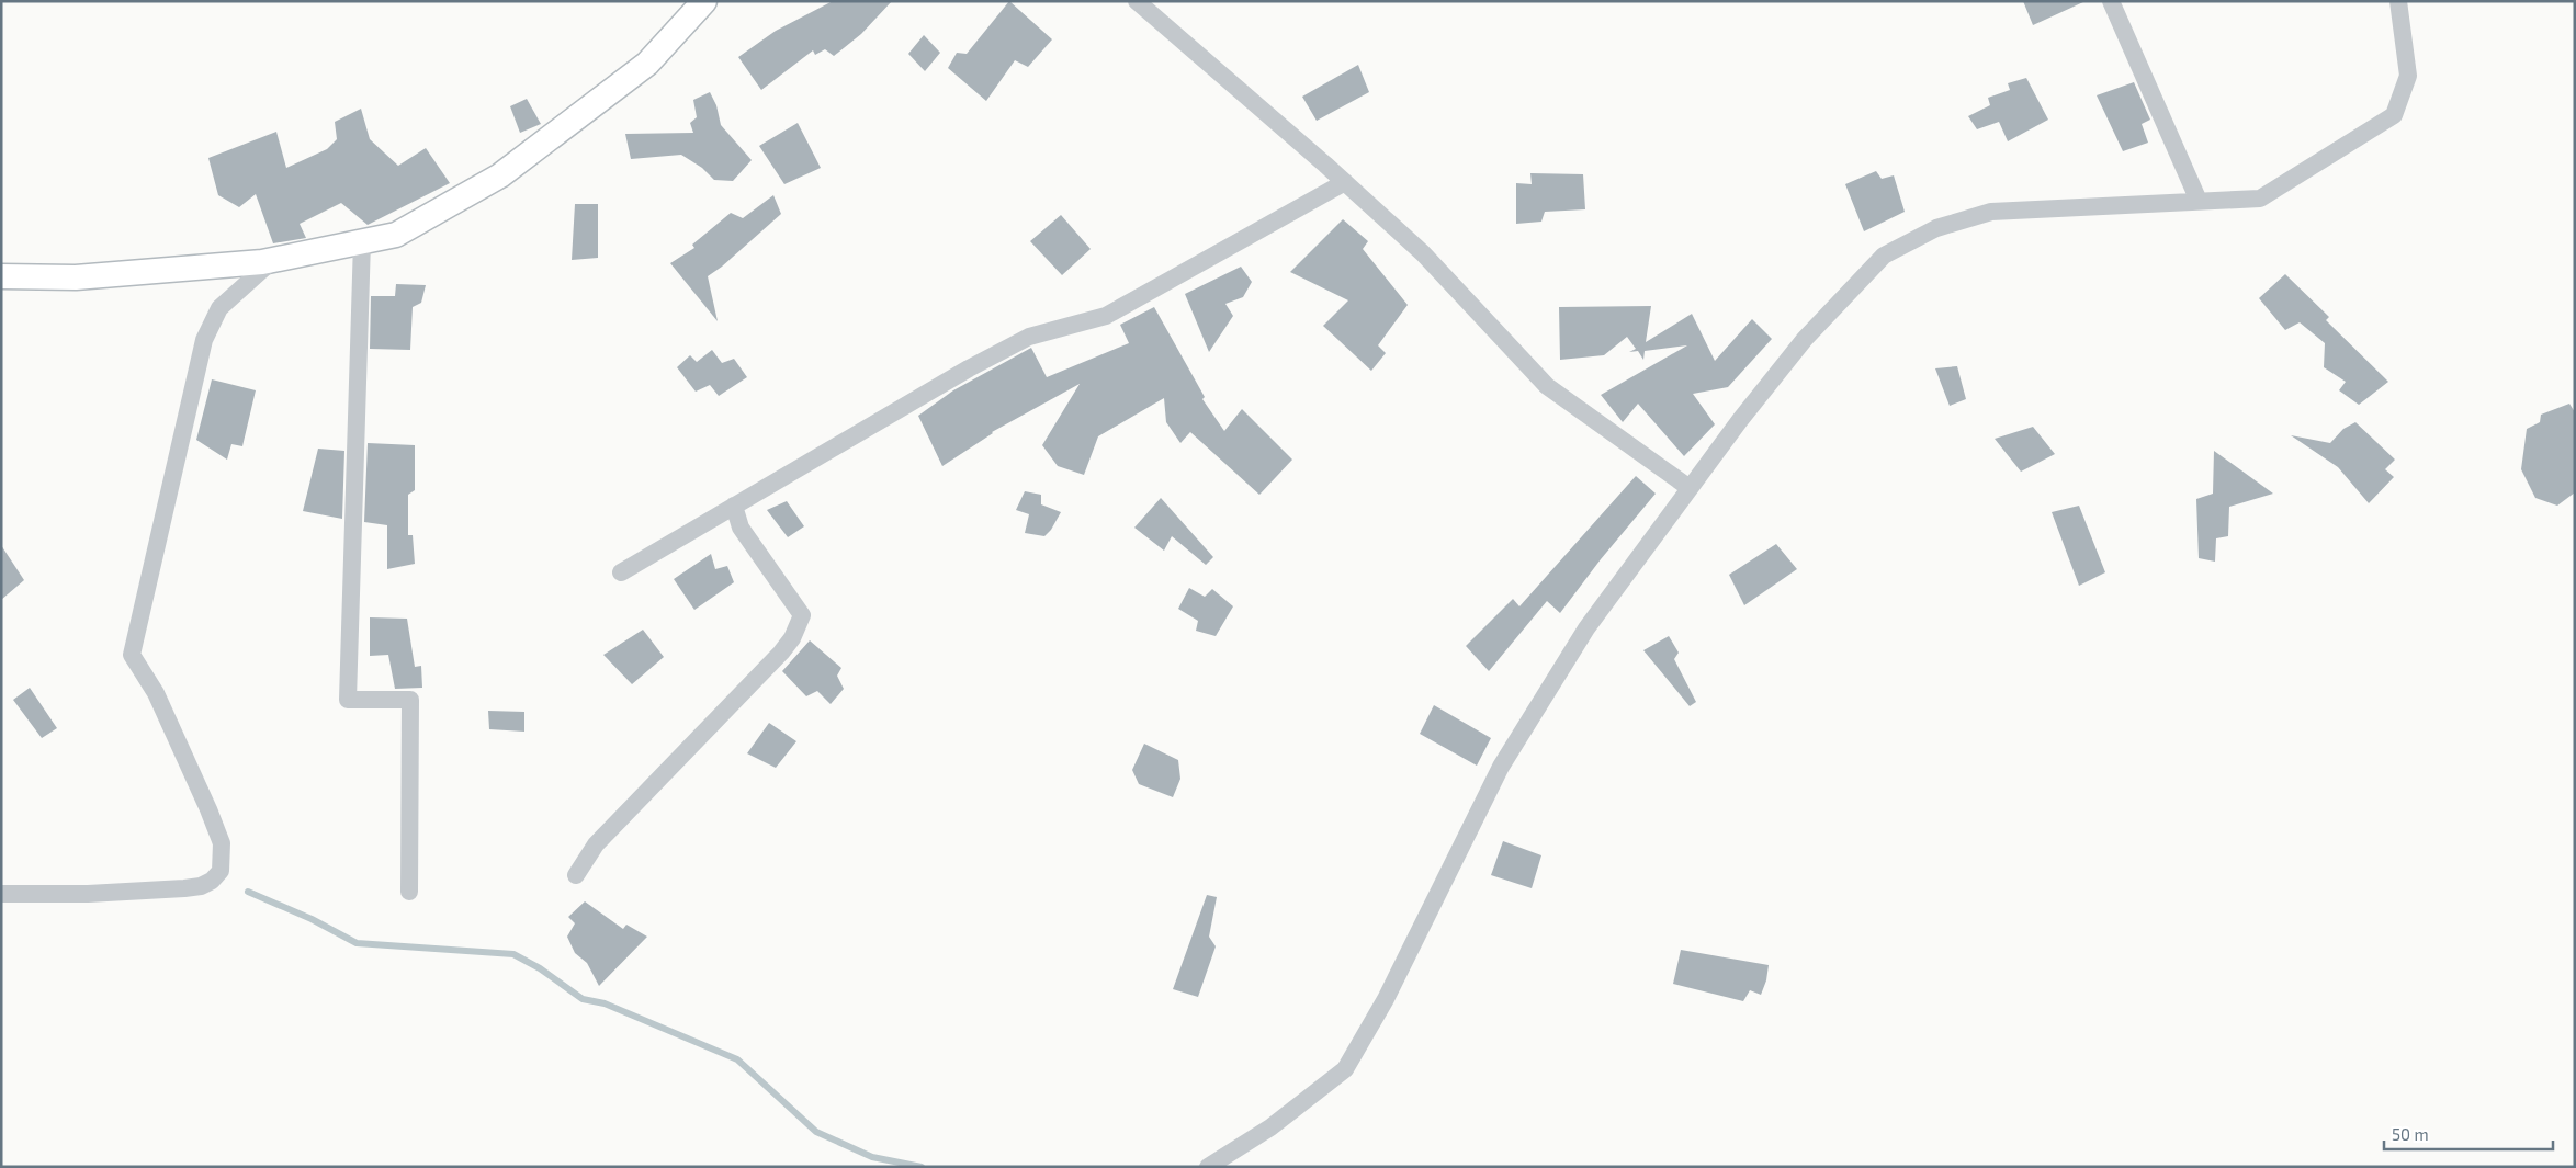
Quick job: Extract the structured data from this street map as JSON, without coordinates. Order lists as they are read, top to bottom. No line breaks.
{"scale_bar":"50 m"}
